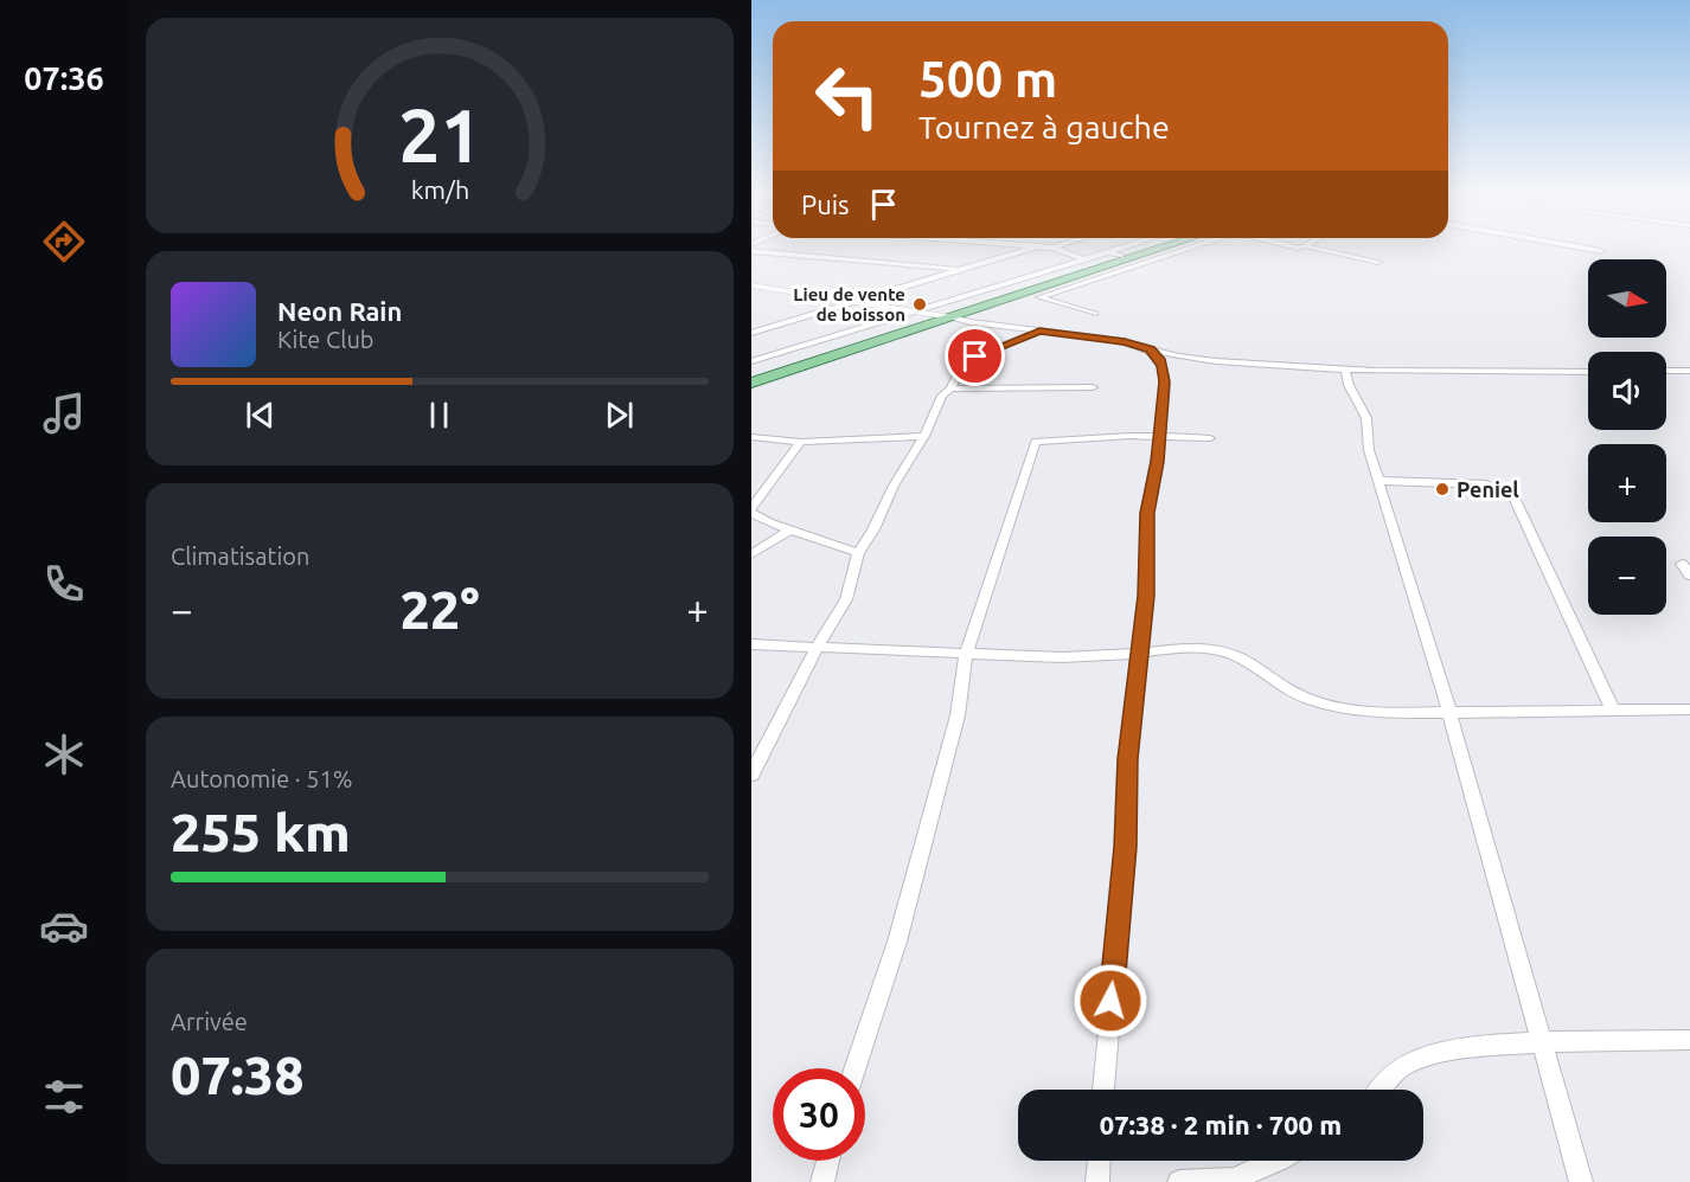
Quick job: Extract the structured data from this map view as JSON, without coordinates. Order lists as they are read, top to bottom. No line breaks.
{"places":["Lieu de vente de boisson","Peniel"],"north":"right","page":{"tabs":"07:36","turn":["500 m","Tournez à gauche"],"then":"Puis","map_buttons":["+","−"],"song":["Neon Rain","Kite Club"],"tile":["Climatisation",["Autonomie · 51%","255 km"],["Arrivée","07:38"]],"heat":["−","22°","+"],"limit":"30","trip":"07:38 · 2 min · 700 m","gauge":["21","km/h"]}}
